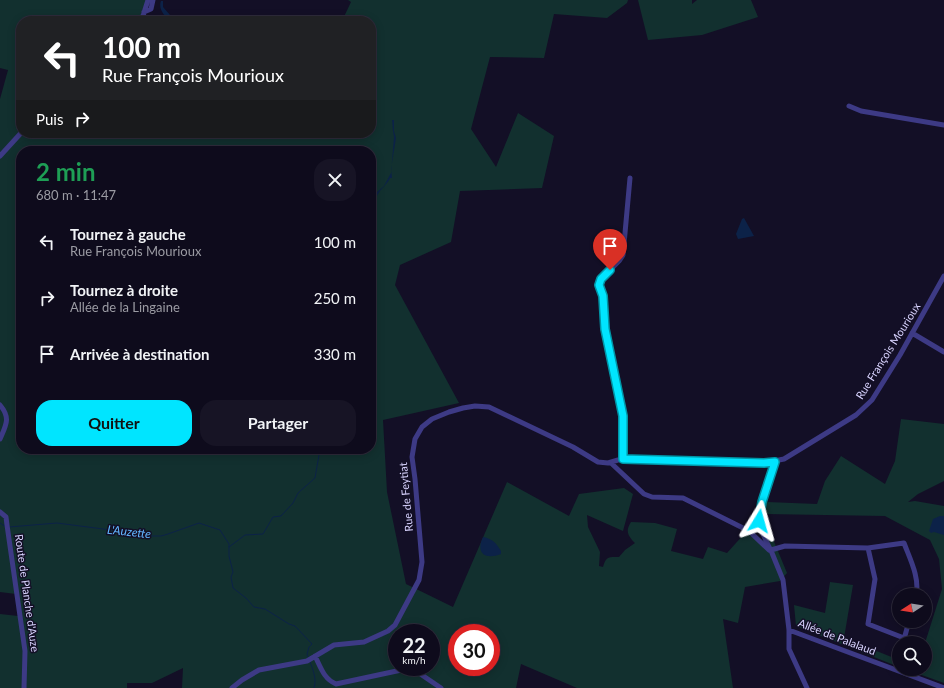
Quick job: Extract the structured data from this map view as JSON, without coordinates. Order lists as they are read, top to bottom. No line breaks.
{"streets":{"street":["Rue François Mourioux","Rue de Feytiat","Route de Planche d'Auze","Allée de Palalaud"]},"crossings":[["Rue François Mourioux","Rue de Feytiat"]],"water":["L'Auzette"],"north":"left","page":{"turn":["100 m","Rue François Mourioux"],"then":"Puis","heading":["2 min","680 m · 11:47"],"list":[{"name":"Tournez à gauche","note":"Rue François Mourioux","value":"100 m"},{"name":"Tournez à droite","note":"Allée de la Lingaine","value":"250 m"},{"name":"Arrivée à destination","value":"330 m"}],"buttons":["Quitter","Partager"],"speed":"22 km/h","limit":"30"}}
